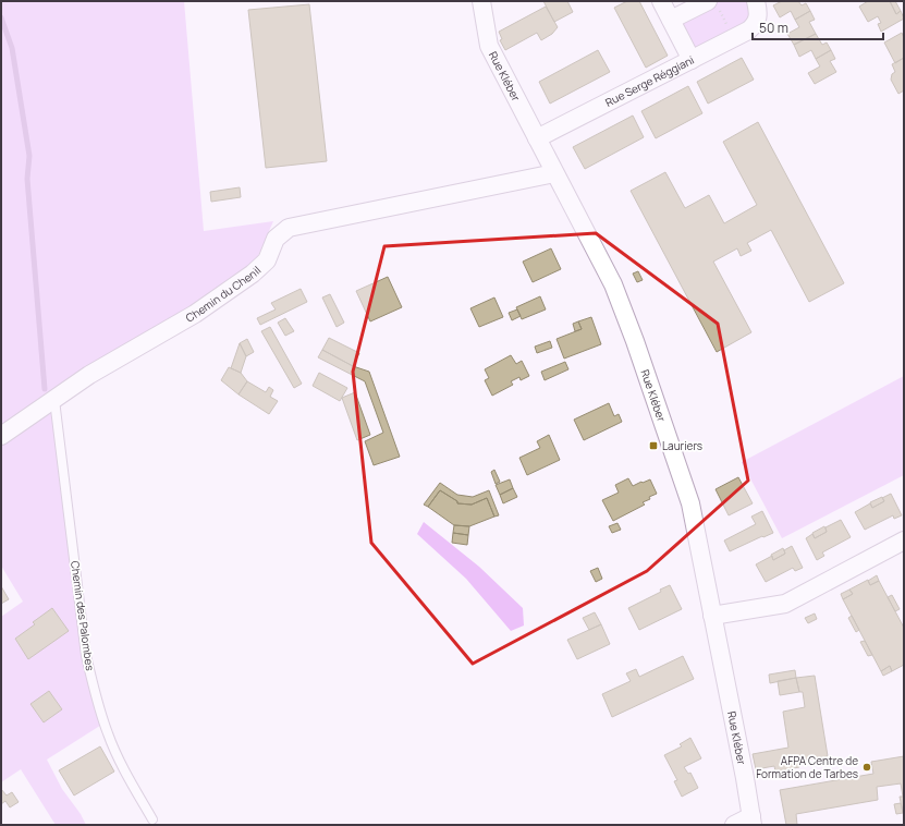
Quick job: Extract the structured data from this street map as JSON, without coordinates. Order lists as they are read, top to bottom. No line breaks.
{"streets":{"street":["Rue Kléber","Rue Serge Réggiani","Chemin du Chenil"],"lane":["Chemin des Palombes"]},"crossings":[["Rue Kléber","Rue Serge Réggiani"],["Rue Kléber","Chemin du Chenil"],["Chemin du Chenil","Chemin des Palombes"]],"places":{"transit":["Lauriers"],"other":["AFPA Centre de Formation de Tarbes"]},"scale_bar":"50 m"}
